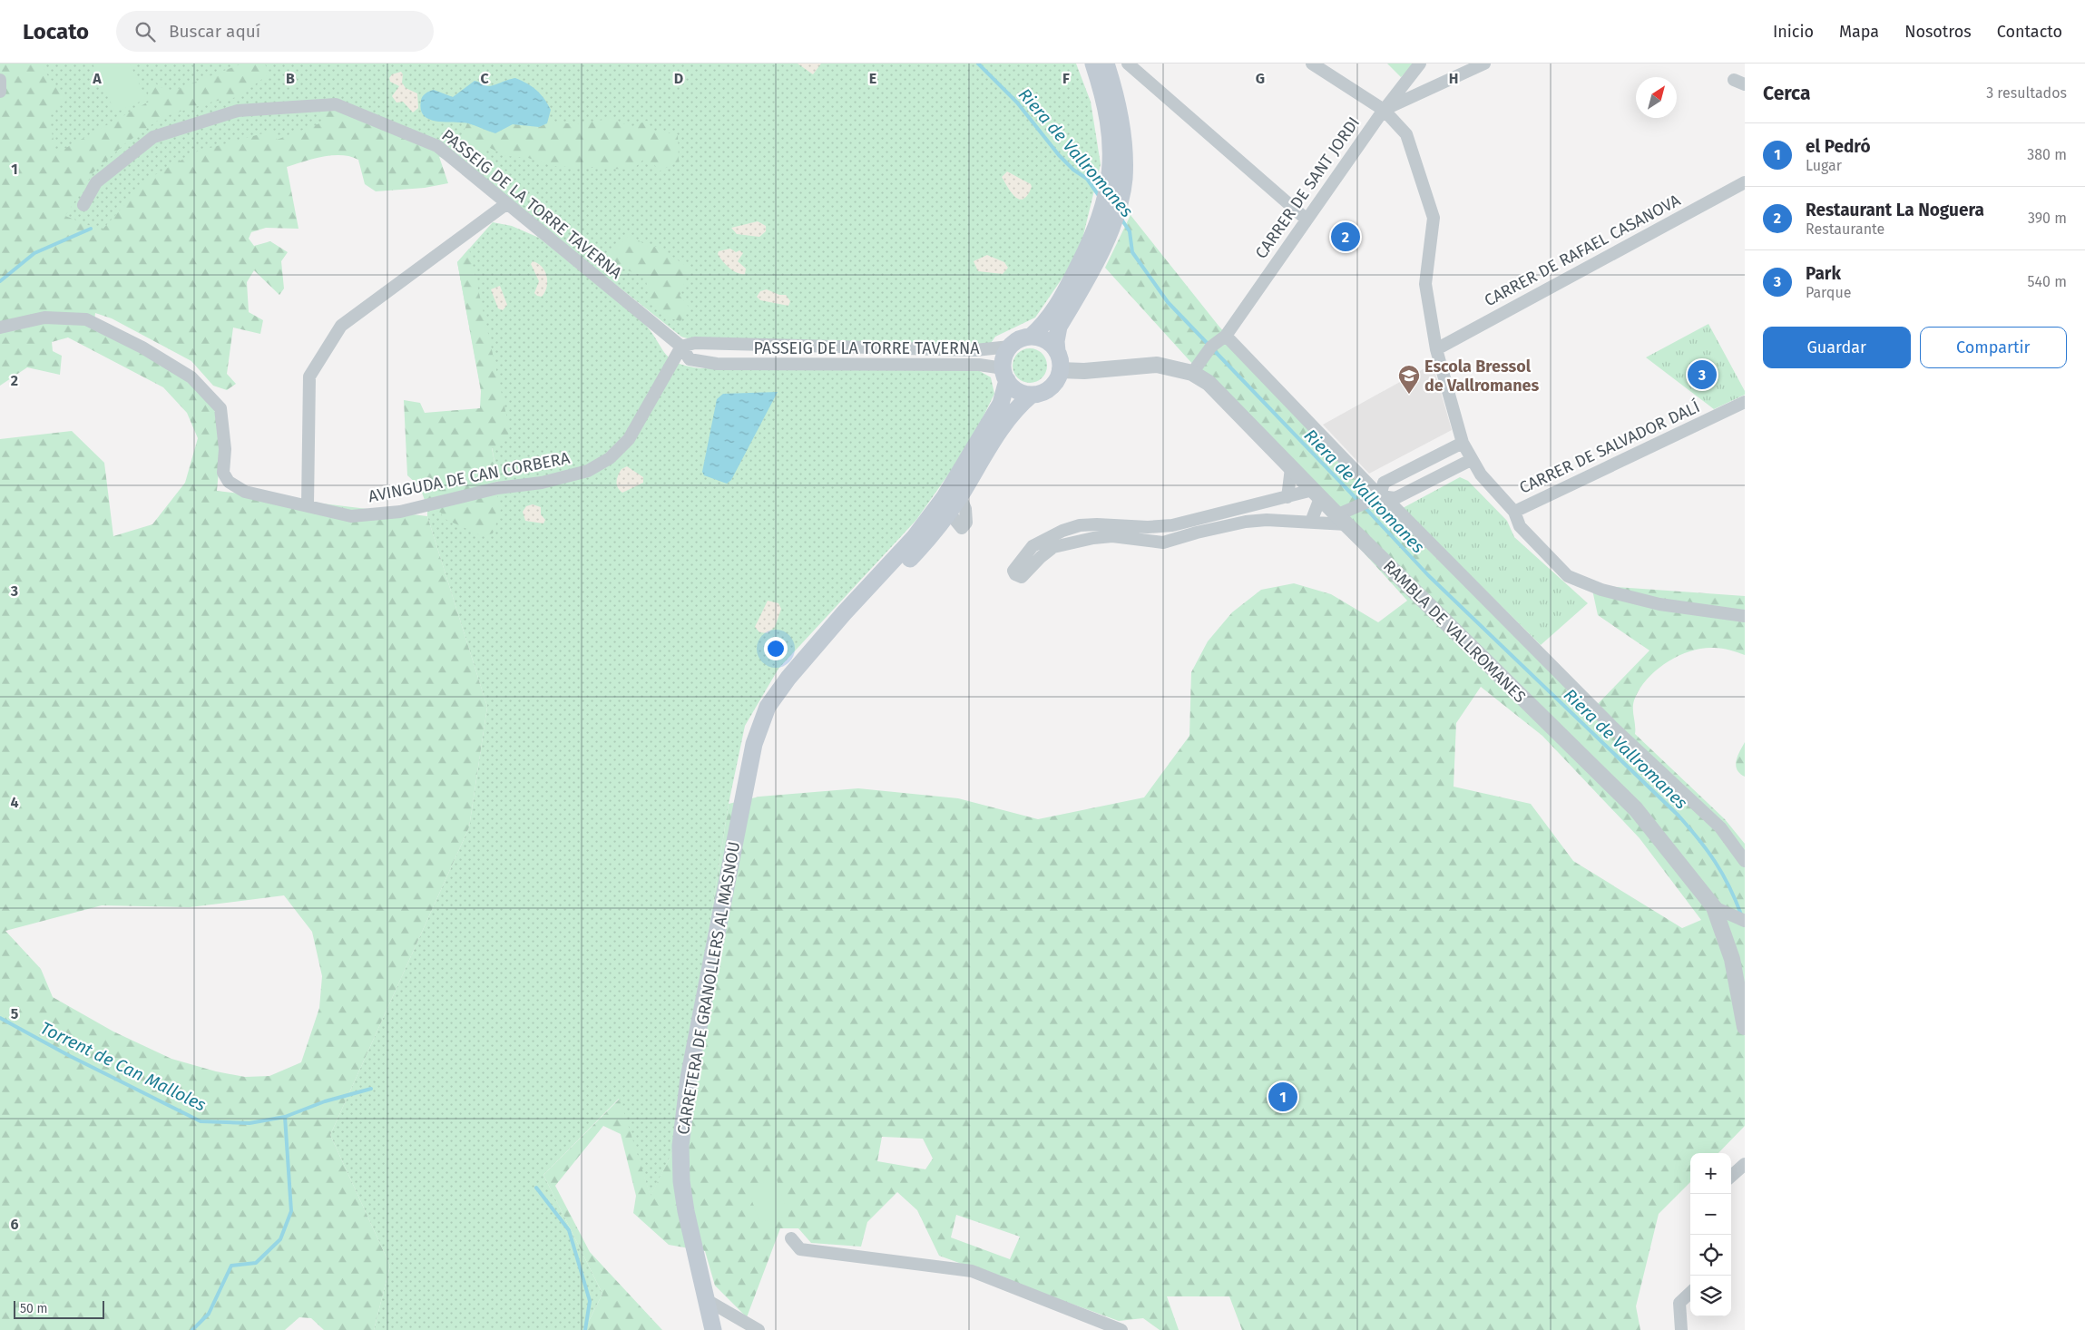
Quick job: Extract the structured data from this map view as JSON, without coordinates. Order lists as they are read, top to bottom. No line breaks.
{"streets":{"main road":["CARRETERA DE GRANOLLERS AL MASNOU"],"street":["CARRER DE SANT JORDI","PASSEIG DE LA TORRE TAVERNA","CARRER DE RAFAEL CASANOVA","CARRER DE SALVADOR DALÍ","AVINGUDA DE CAN CORBERA","RAMBLA DE VALLROMANES"]},"crossings":[["CARRER DE SANT JORDI","RAMBLA DE VALLROMANES"],["PASSEIG DE LA TORRE TAVERNA","AVINGUDA DE CAN CORBERA"],["PASSEIG DE LA TORRE TAVERNA","RAMBLA DE VALLROMANES"],["PASSEIG DE LA TORRE TAVERNA","CARRETERA DE GRANOLLERS AL MASNOU"],["RAMBLA DE VALLROMANES","CARRETERA DE GRANOLLERS AL MASNOU"]],"water":["Riera de Vallromanes","Torrent de Can Malloles"],"places":{"school or university":["Escola Bressol de Vallromanes"]},"scale_bar":"50 m","north":"top right","page":{"header":"Locato","search":"Buscar aquí","nav":["Inicio","Mapa","Nosotros","Contacto"],"heading":["Cerca","3 resultados"],"list":[{"mark":"1","name":"el Pedró","note":"Lugar","value":"380 m"},{"mark":"2","name":"Restaurant La Noguera","note":"Restaurante","value":"390 m"},{"mark":"3","name":"Park","note":"Parque","value":"540 m"}],"pins":["2","3","1"],"buttons":["Guardar","Compartir"],"map_buttons":["+","−"],"scale":"50 m"},"grid":{"columns":["A","B","C","D","E","F","G","H"],"rows":["1","2","3","4","5","6"]}}
